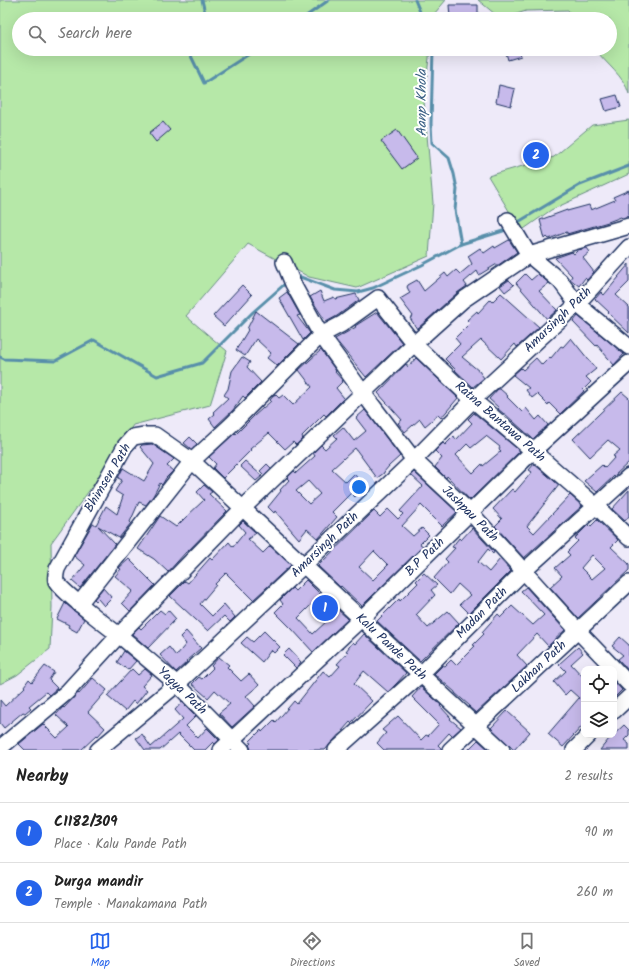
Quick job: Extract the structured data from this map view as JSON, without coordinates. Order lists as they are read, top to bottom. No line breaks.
{"streets":{"street":["Amarsingh Path","Ratna Bantawa Path","Bhimsen Path","Jashpau Path","B.P Path","Madan Path","Kalu Pande Path","Lakhan Path","Yagya Path"]},"crossings":[["Amarsingh Path","Ratna Bantawa Path"],["Amarsingh Path","Jashpau Path"],["Amarsingh Path","Kalu Pande Path"],["Amarsingh Path","Yagya Path"],["Ratna Bantawa Path","Jashpau Path"],["Ratna Bantawa Path","B.P Path"],["Ratna Bantawa Path","Madan Path"],["Bhimsen Path","Kalu Pande Path"],["Bhimsen Path","Yagya Path"],["Jashpau Path","B.P Path"],["Jashpau Path","Madan Path"],["Jashpau Path","Lakhan Path"],["B.P Path","Kalu Pande Path"],["B.P Path","Yagya Path"],["Madan Path","Kalu Pande Path"],["Kalu Pande Path","Lakhan Path"]],"water":["Aanp Khola"],"page":{"search":"Search here","pins":["2","1"],"heading":["Nearby","2 results"],"list":[{"mark":"1","name":"C1182/309","note":"Place · Kalu Pande Path","value":"90 m"},{"mark":"2","name":"Durga mandir","note":"Temple · Manakamana Path","value":"260 m"}],"nav":["Map","Directions","Saved"]}}
